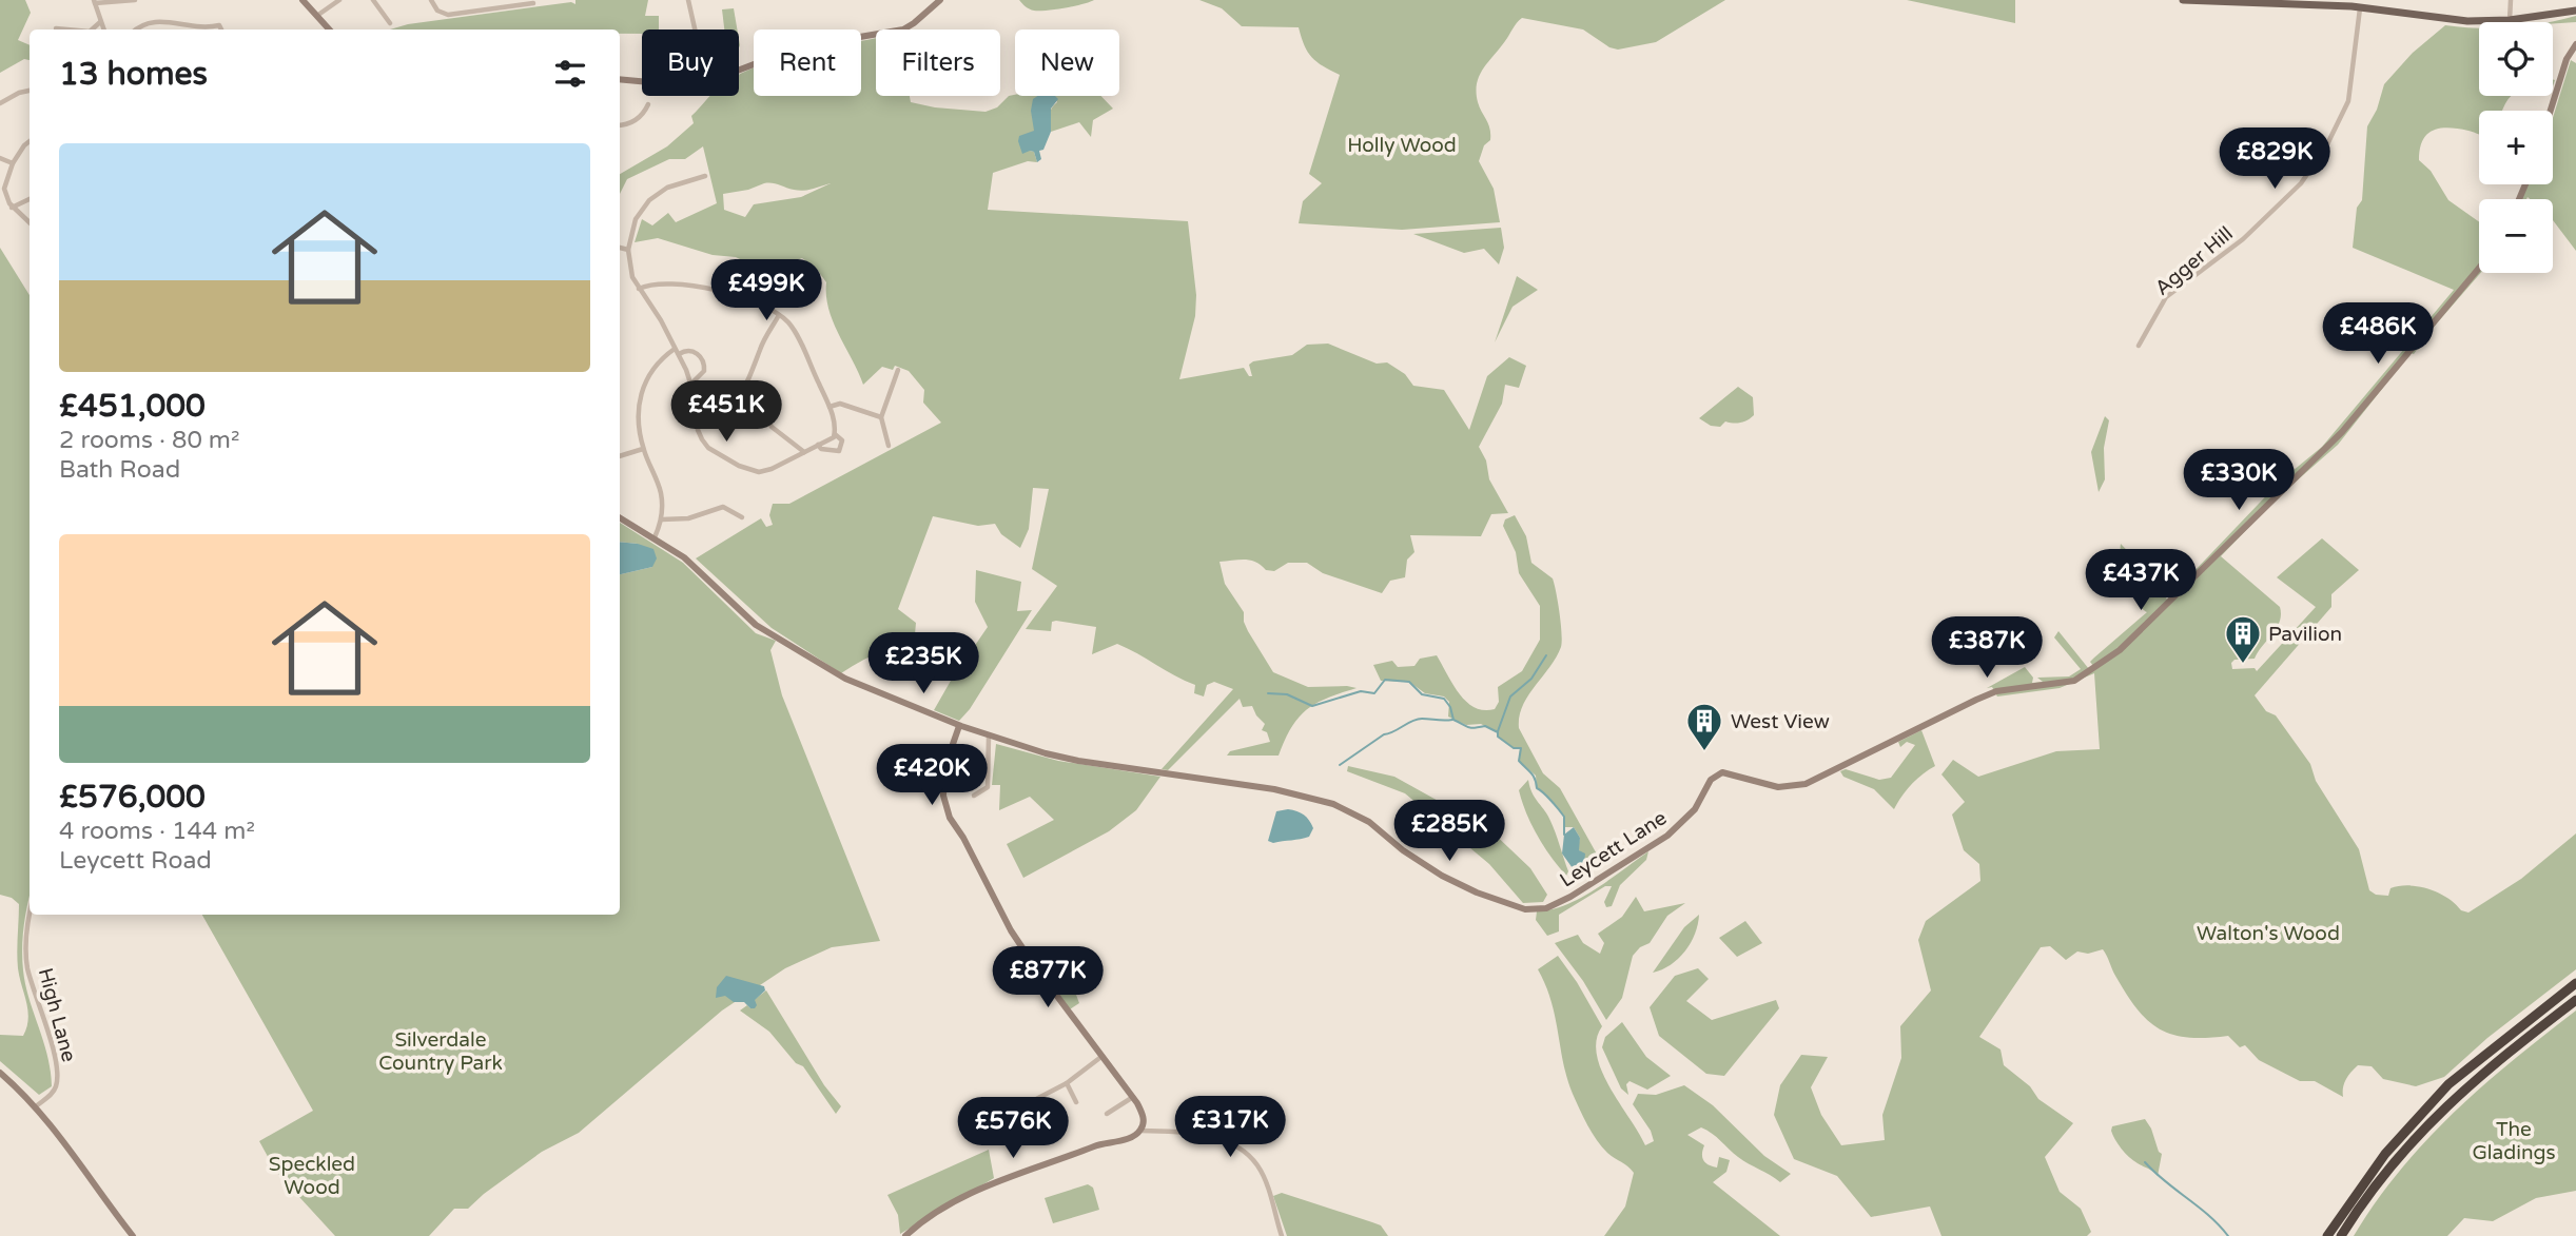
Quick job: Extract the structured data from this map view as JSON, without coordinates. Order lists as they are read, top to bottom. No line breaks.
{"streets":{"street":["Agger Hill","Leycett Lane","High Lane"]},"parks":["Holly Wood","Walton's Wood","Silverdale Country Park","The Gladings","Speckled Wood"],"places":{"building":["Pavilion","West View"]},"page":{"map_buttons":["+","−"],"chip":["Buy","Rent","Filters","New"],"heading":"13 homes","list":[{"name":"£451,000","note":"2 rooms · 80 m² · Bath Road"},{"name":"£576,000","note":"4 rooms · 144 m² · Leycett Road"}],"price":["£829K","£499K","£486K","£451K","£330K","£437K","£387K","£235K","£420K","£285K","£877K","£317K","£576K"]}}
